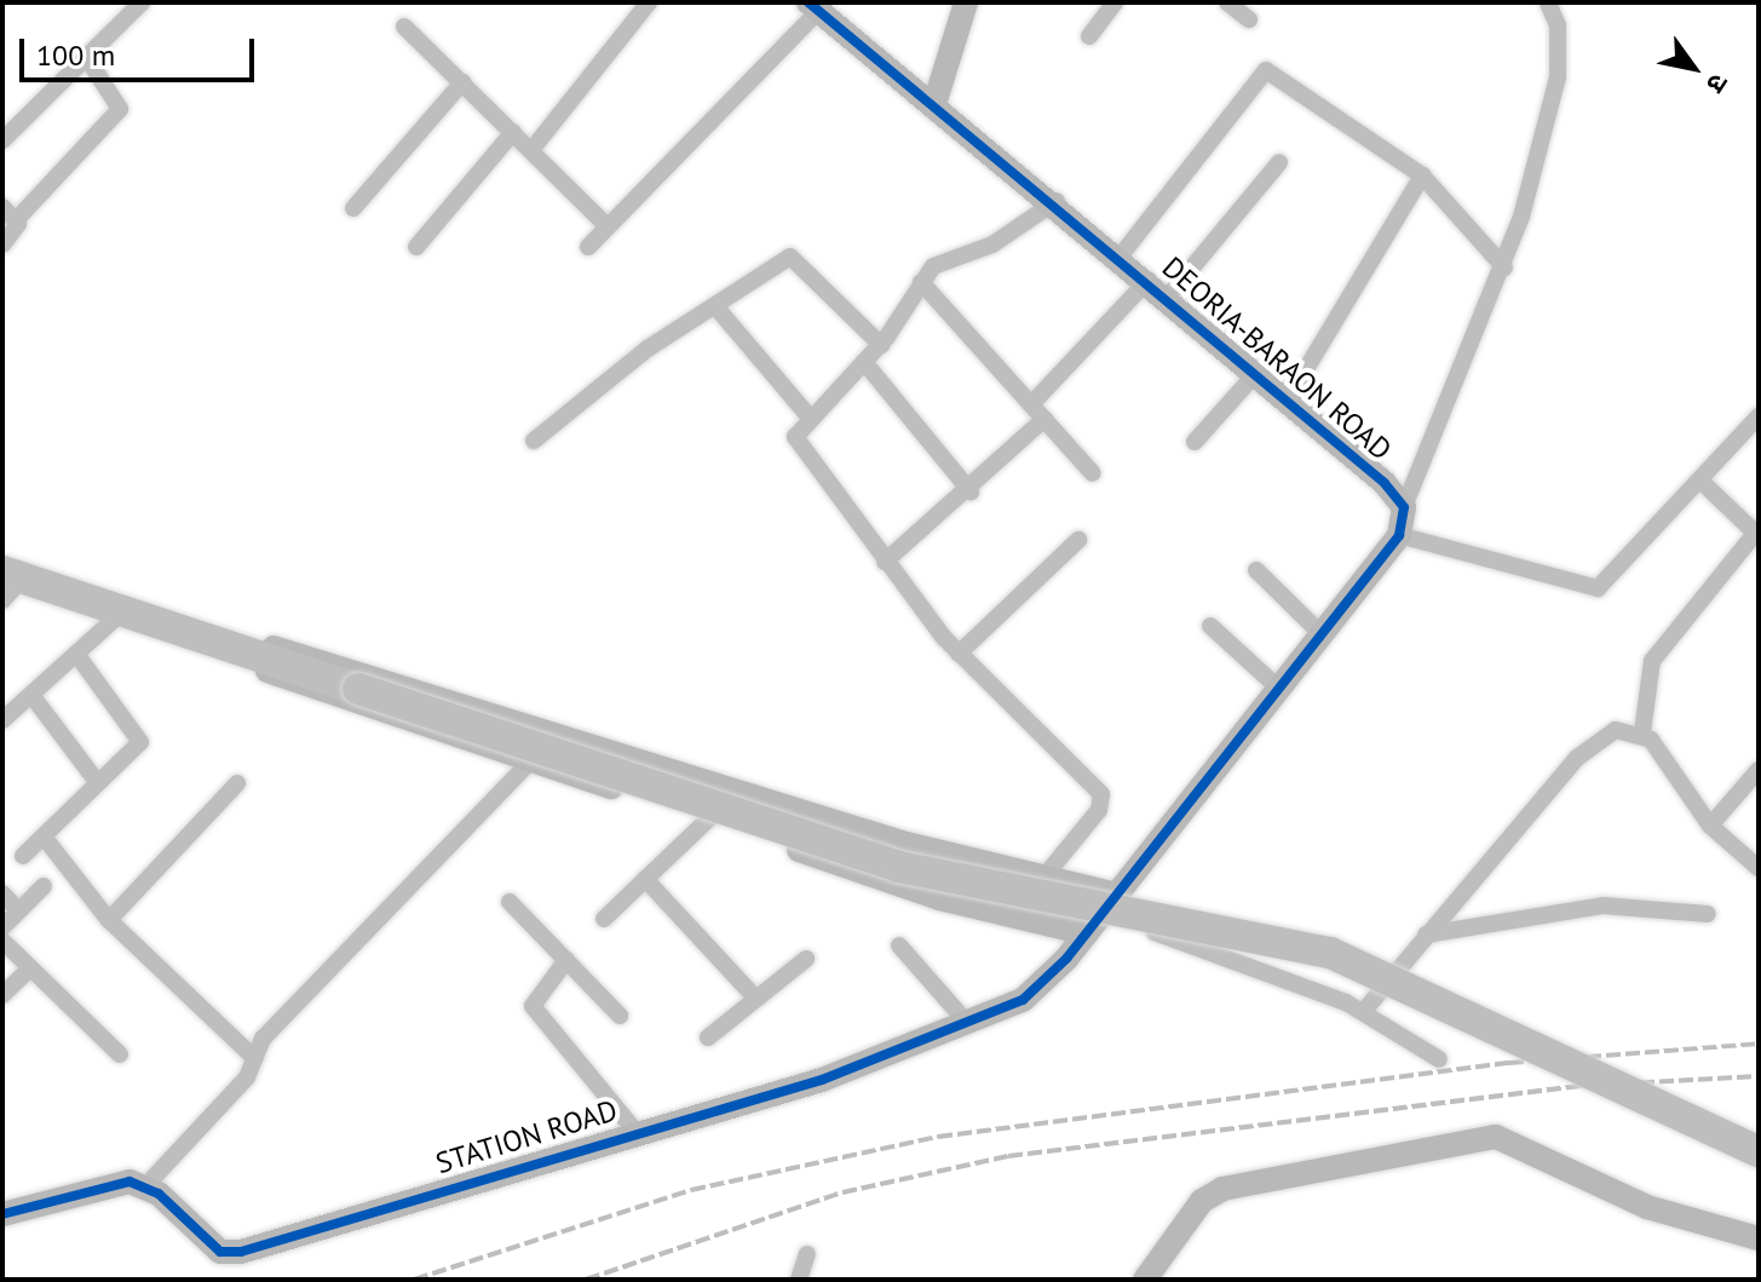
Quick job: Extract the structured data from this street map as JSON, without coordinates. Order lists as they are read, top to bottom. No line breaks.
{"streets":{"street":["DEORIA-BARAON ROAD","STATION ROAD"]},"scale_bar":"100 m","north":"bottom right"}
